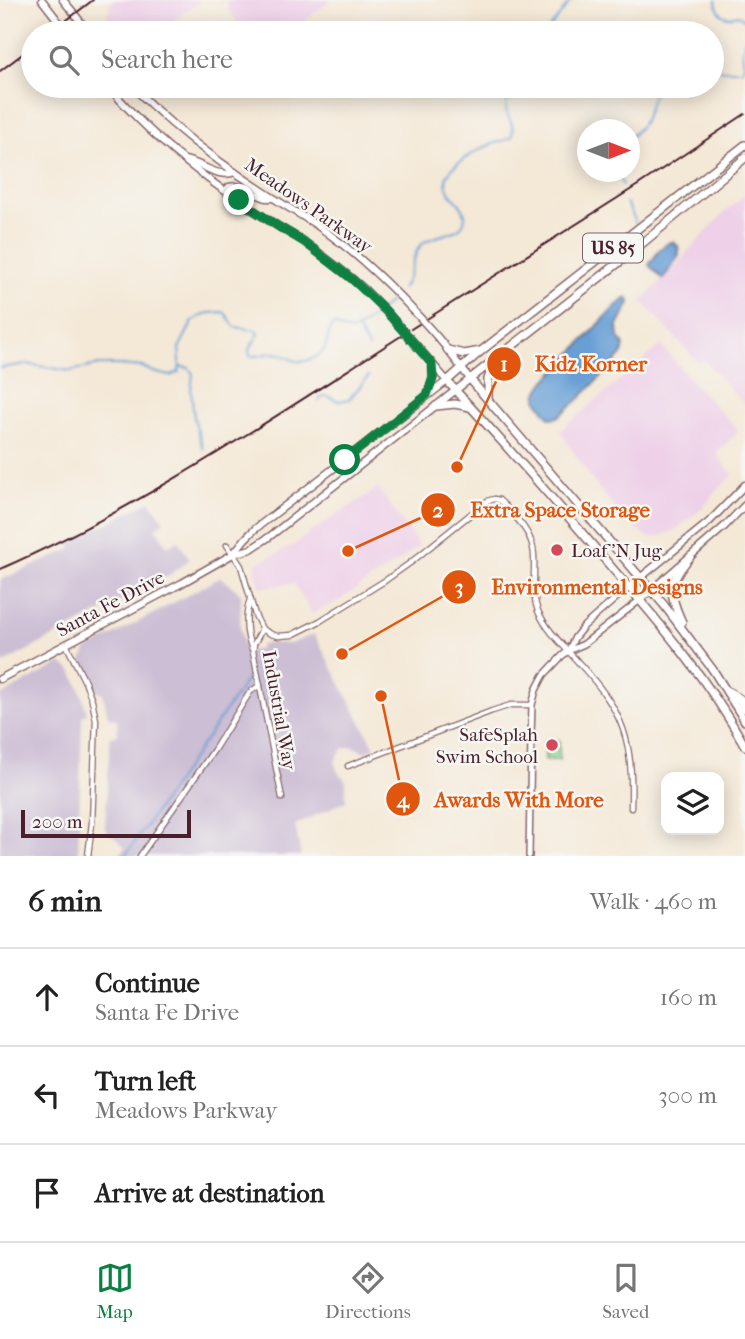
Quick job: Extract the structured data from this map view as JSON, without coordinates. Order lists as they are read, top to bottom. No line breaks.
{"streets":{"highway":["Meadows Parkway","US 85","Santa Fe Drive"],"street":["Industrial Way"]},"crossings":[["Meadows Parkway","Santa Fe Drive"]],"places":["Kidz Korner","Loaf 'N Jug","Extra Space Storage","Environmental Designs","Awards With More","SafeSplah Swim School"],"scale_bar":"200 m","north":"right","page":{"search":"Search here","scale":"200 m","heading":["6 min","Walk · 460 m"],"list":[["Continue","Santa Fe Drive","160 m"],["Turn left","Meadows Parkway","300 m"],"Arrive at destination"],"nav":["Map","Directions","Saved"]}}
